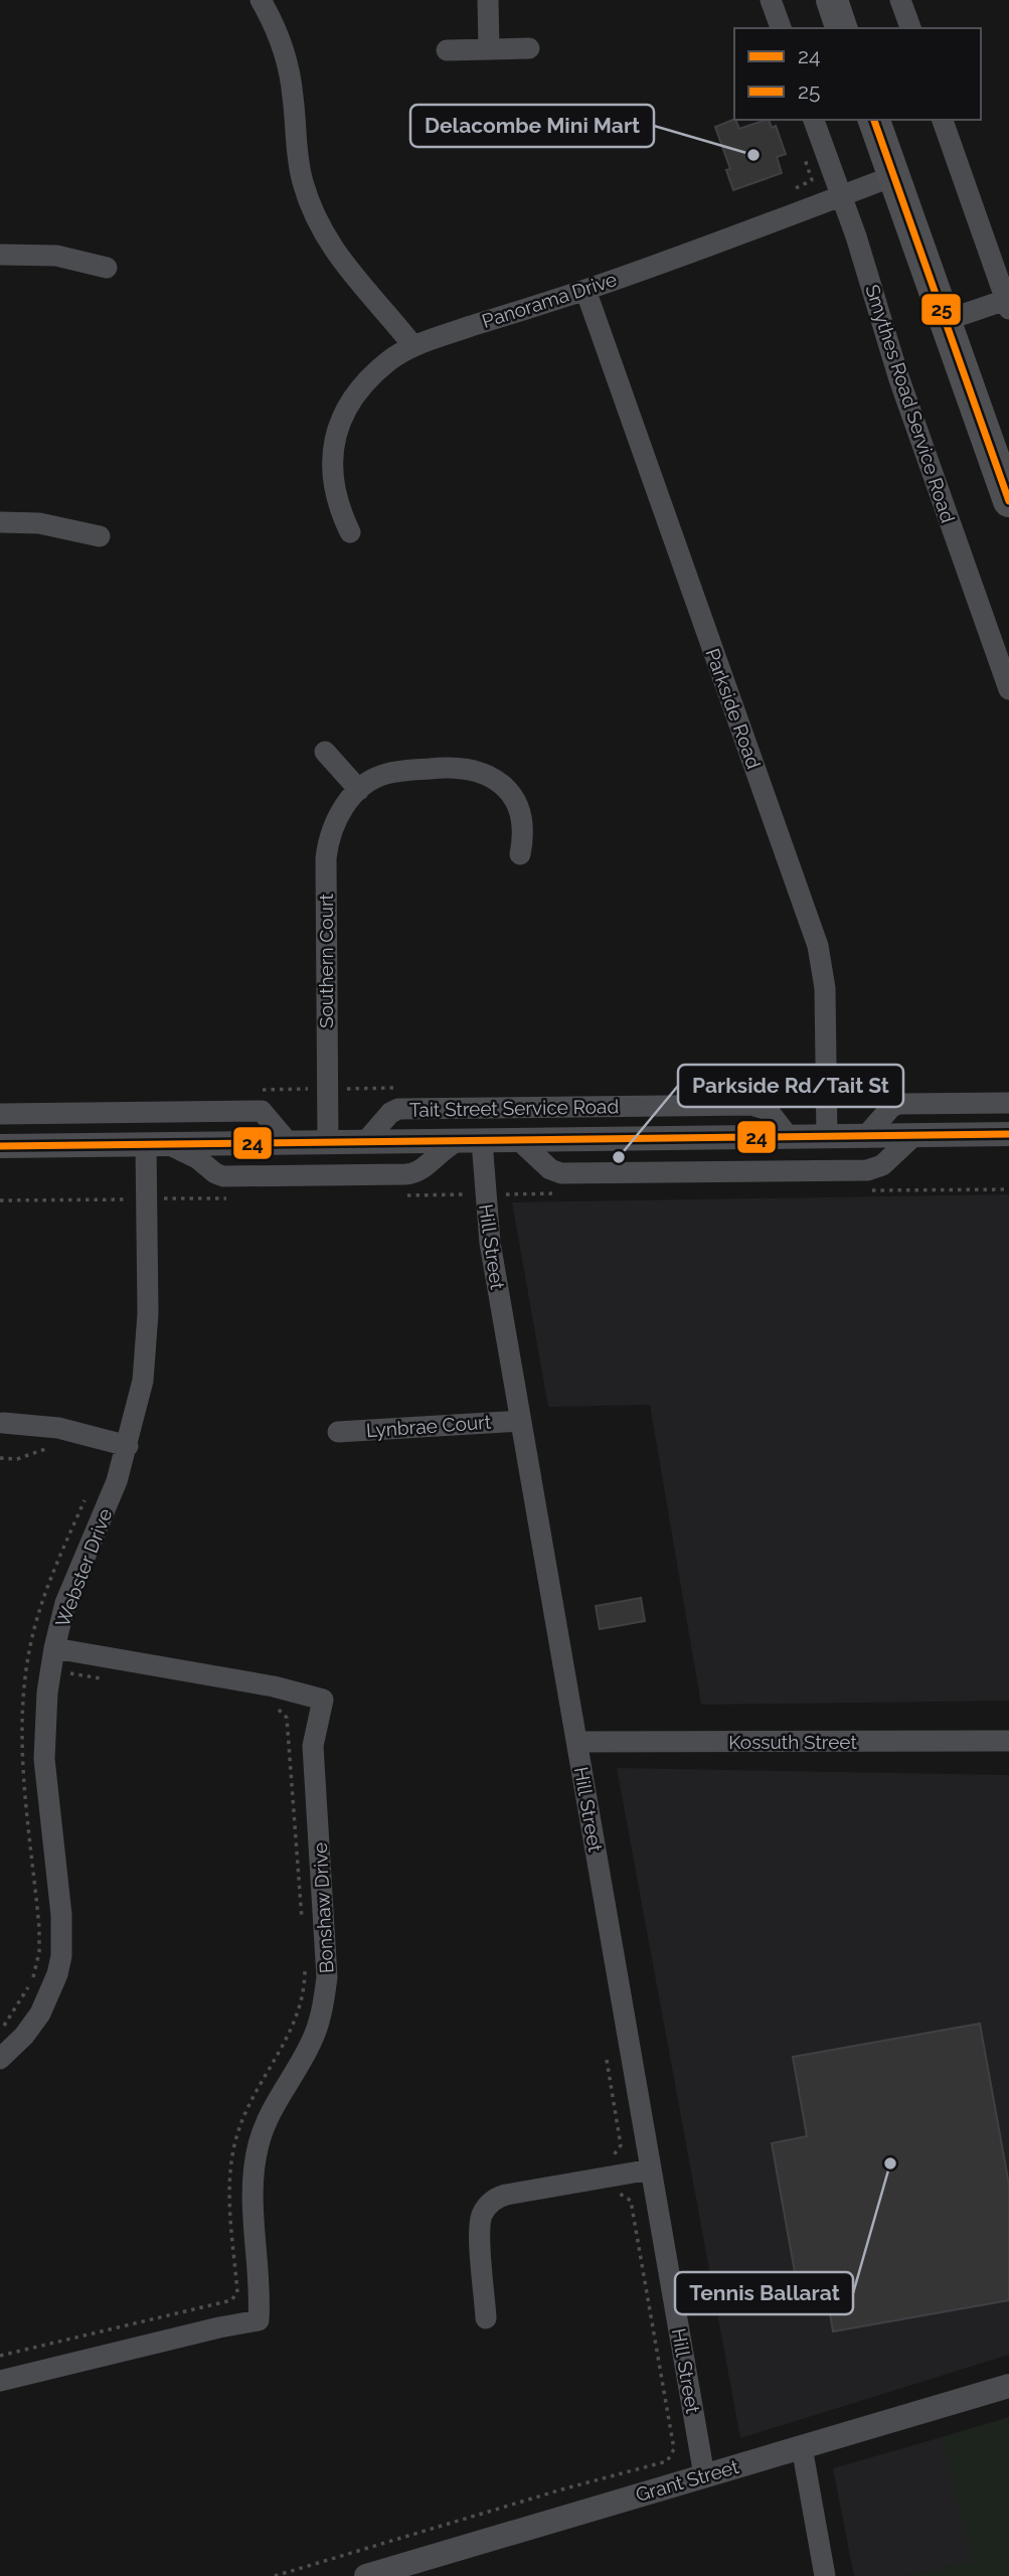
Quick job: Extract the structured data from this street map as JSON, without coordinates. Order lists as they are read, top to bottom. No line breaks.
{"streets":{"street":["Panorama Drive","Smythes Road Service Road","Parkside Road","Southern Court","Tait Street Service Road","Hill Street","Lynbrae Court","Webster Drive","Kossuth Street","Bonshaw Drive","Grant Street"]},"crossings":[["Panorama Drive","Smythes Road Service Road"],["Panorama Drive","Parkside Road"],["Hill Street","Lynbrae Court"],["Hill Street","Kossuth Street"],["Hill Street","Grant Street"],["Webster Drive","Bonshaw Drive"]],"places":["Delacombe Mini Mart","Parkside Rd/Tait St","Tennis Ballarat"],"lines":["transit line 25","transit line 24"],"legend":["24","25"]}
